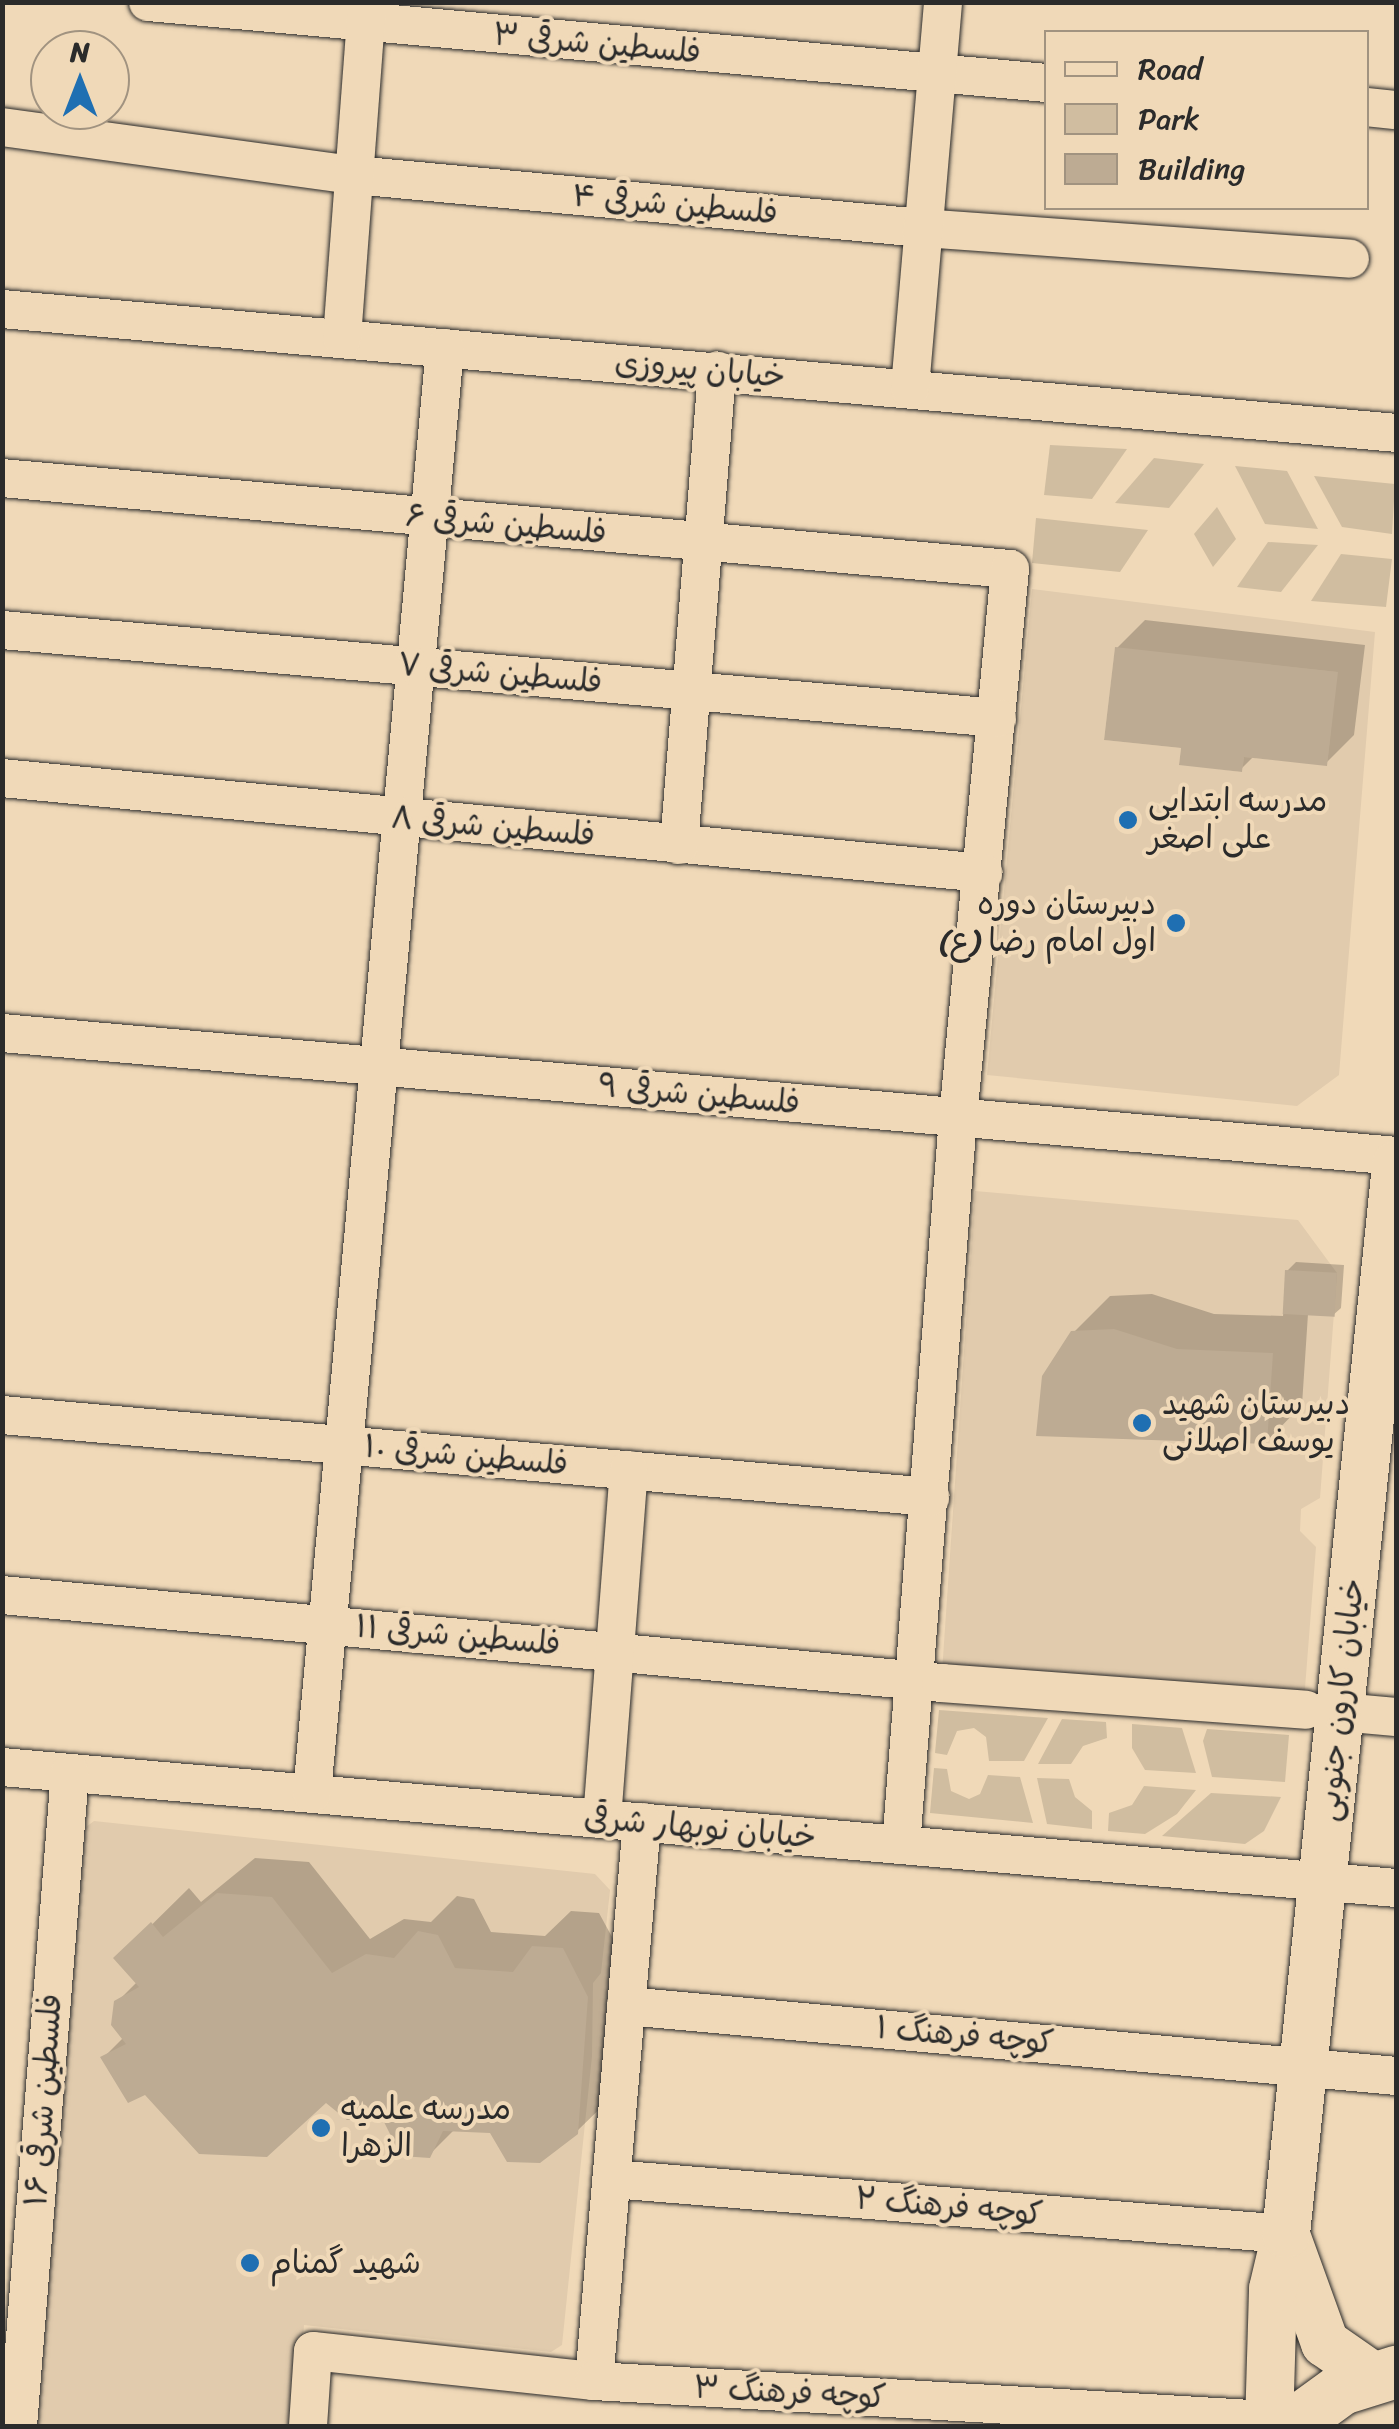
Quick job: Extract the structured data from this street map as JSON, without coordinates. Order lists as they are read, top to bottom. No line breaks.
{"streets":{"street":["فلسطین شرقی ۳","فلسطین شرقی ۴","خیابان پیروزی","فلسطین شرقی ۶","فلسطین شرقی ۷","فلسطین شرقی ۸","فلسطین شرقی ۹","فلسطین شرقی ۱۰","فلسطین شرقی ۱۱","خیابان کارون جنوبی","خیابان نوبهار شرقی","کوچه فرهنگ ۱","فلسطین شرقی ۱۶","کوچه فرهنگ ۲","کوچه فرهنگ ۳"]},"crossings":[["فلسطین شرقی ۶","فلسطین شرقی ۷"],["فلسطین شرقی ۱۱","خیابان کارون جنوبی"],["خیابان کارون جنوبی","خیابان نوبهار شرقی"],["خیابان کارون جنوبی","کوچه فرهنگ ۱"],["خیابان کارون جنوبی","کوچه فرهنگ ۲"],["خیابان کارون جنوبی","کوچه فرهنگ ۳"],["خیابان نوبهار شرقی","فلسطین شرقی ۱۶"]],"places":["مدرسه ابتدایی علی اصغر","دبیرستان دوره اول امام رضا (ع)","دبیرستان شهید یوسف اصلانی","مدرسه علمیه الزهرا","شهید گمنام"],"legend":["Road","Park","Building"],"north":"top"}
